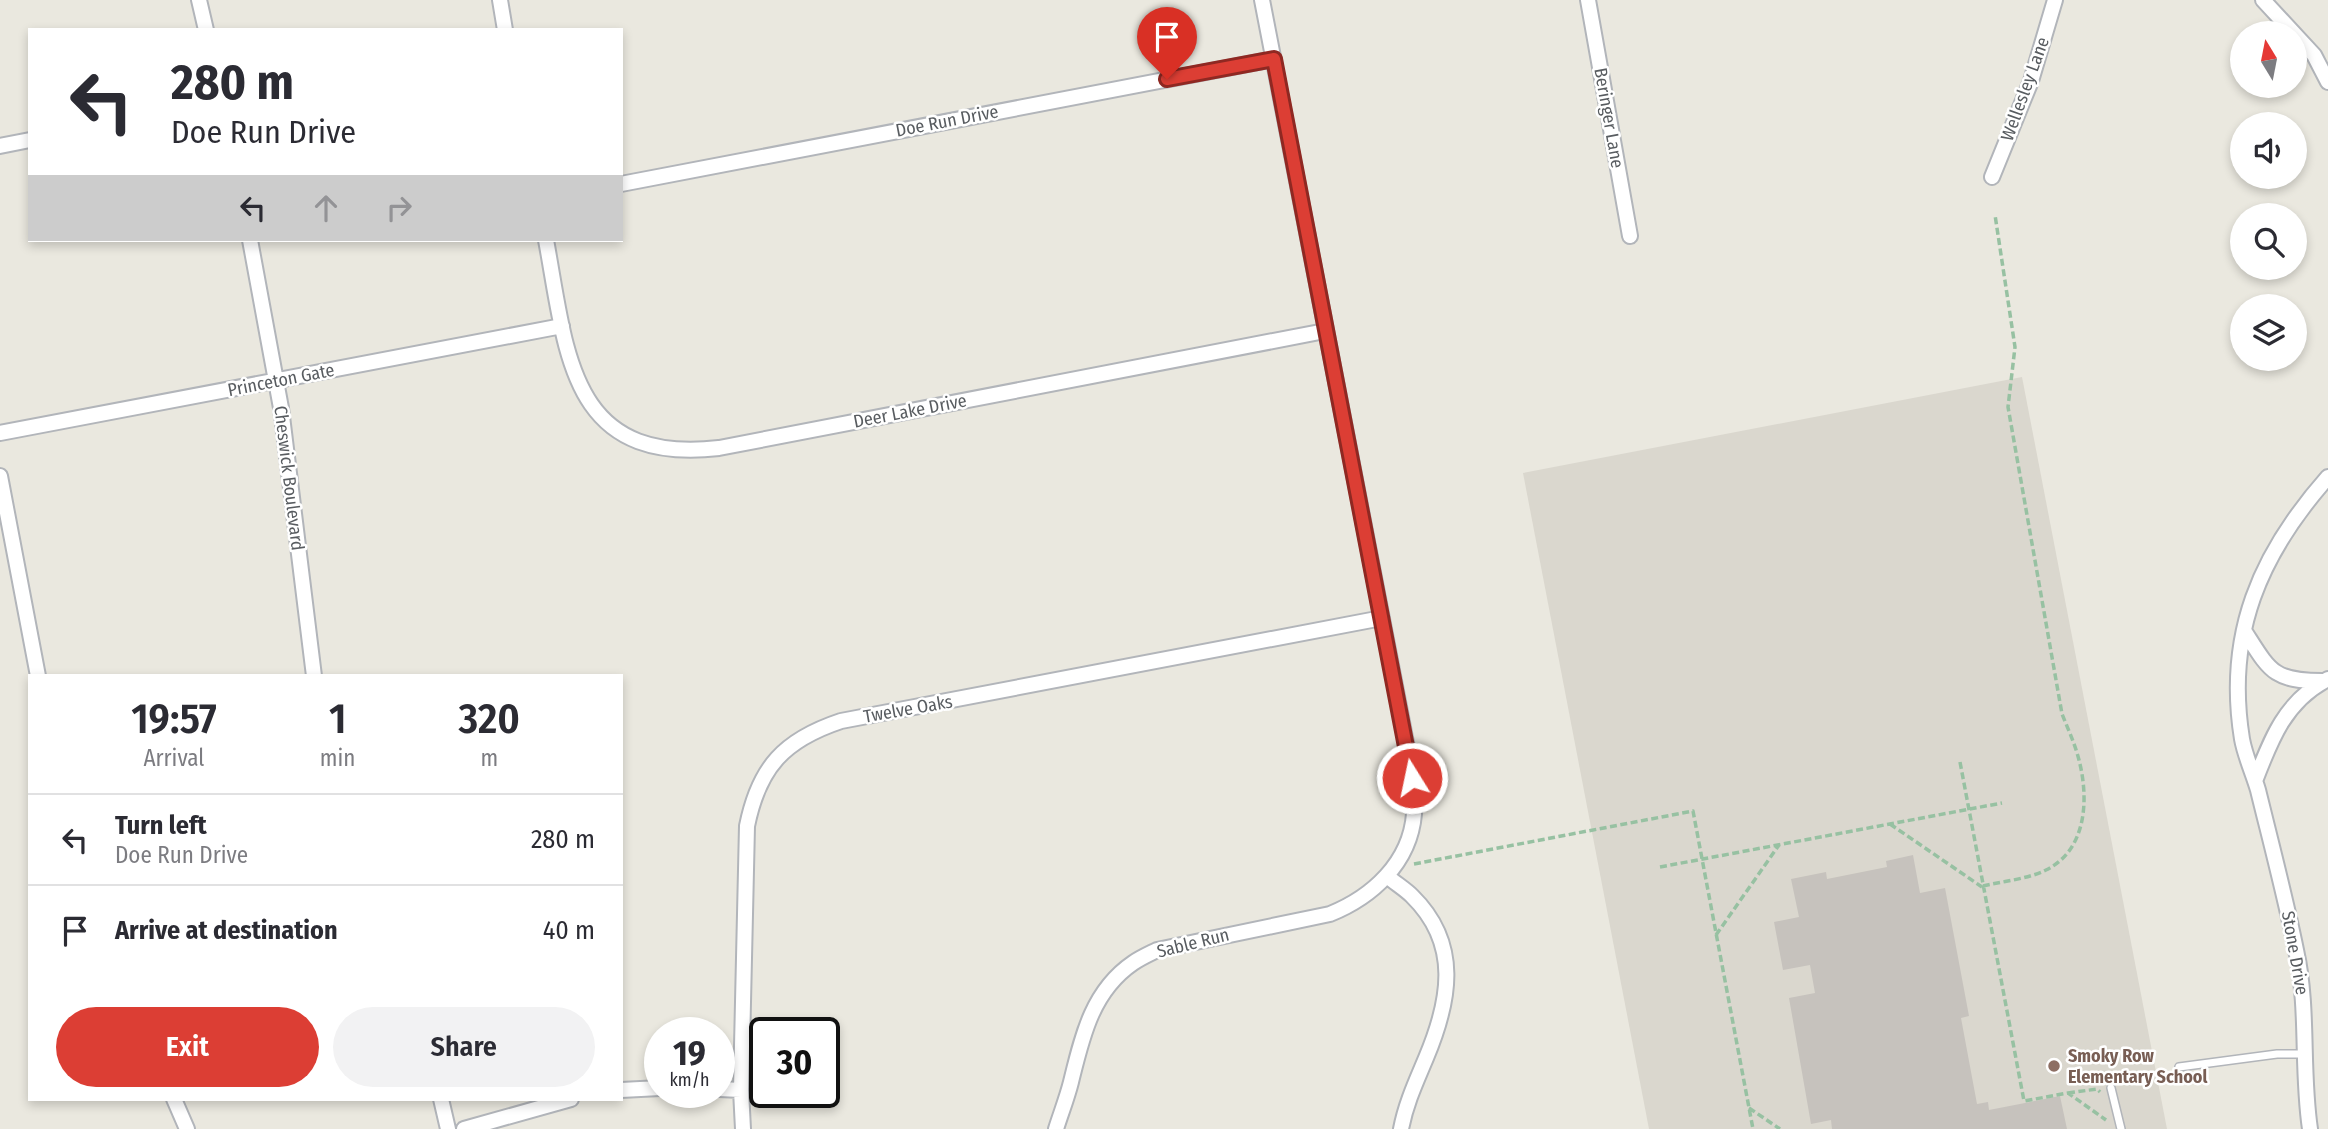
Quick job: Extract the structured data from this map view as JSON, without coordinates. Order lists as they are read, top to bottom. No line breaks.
{"streets":{"street":["Wellesley Lane","Beringer Lane","Doe Run Drive","Princeton Gate","Deer Lake Drive","Cheswick Boulevard","Twelve Oaks","Sable Run","Stone Drive"]},"crossings":[["Doe Run Drive","Sable Run"],["Princeton Gate","Deer Lake Drive"],["Princeton Gate","Cheswick Boulevard"],["Deer Lake Drive","Sable Run"],["Twelve Oaks","Sable Run"]],"places":["Smoky Row Elementary School"],"north":"top","page":{"turn":["280 m","Doe Run Drive"],"eta":["19:57","Arrival","1","min","320","m"],"list":[{"name":"Turn left","note":"Doe Run Drive","value":"280 m"},{"name":"Arrive at destination","value":"40 m"}],"buttons":["Exit","Share"],"speed":"19 km/h","limit":"30"}}
